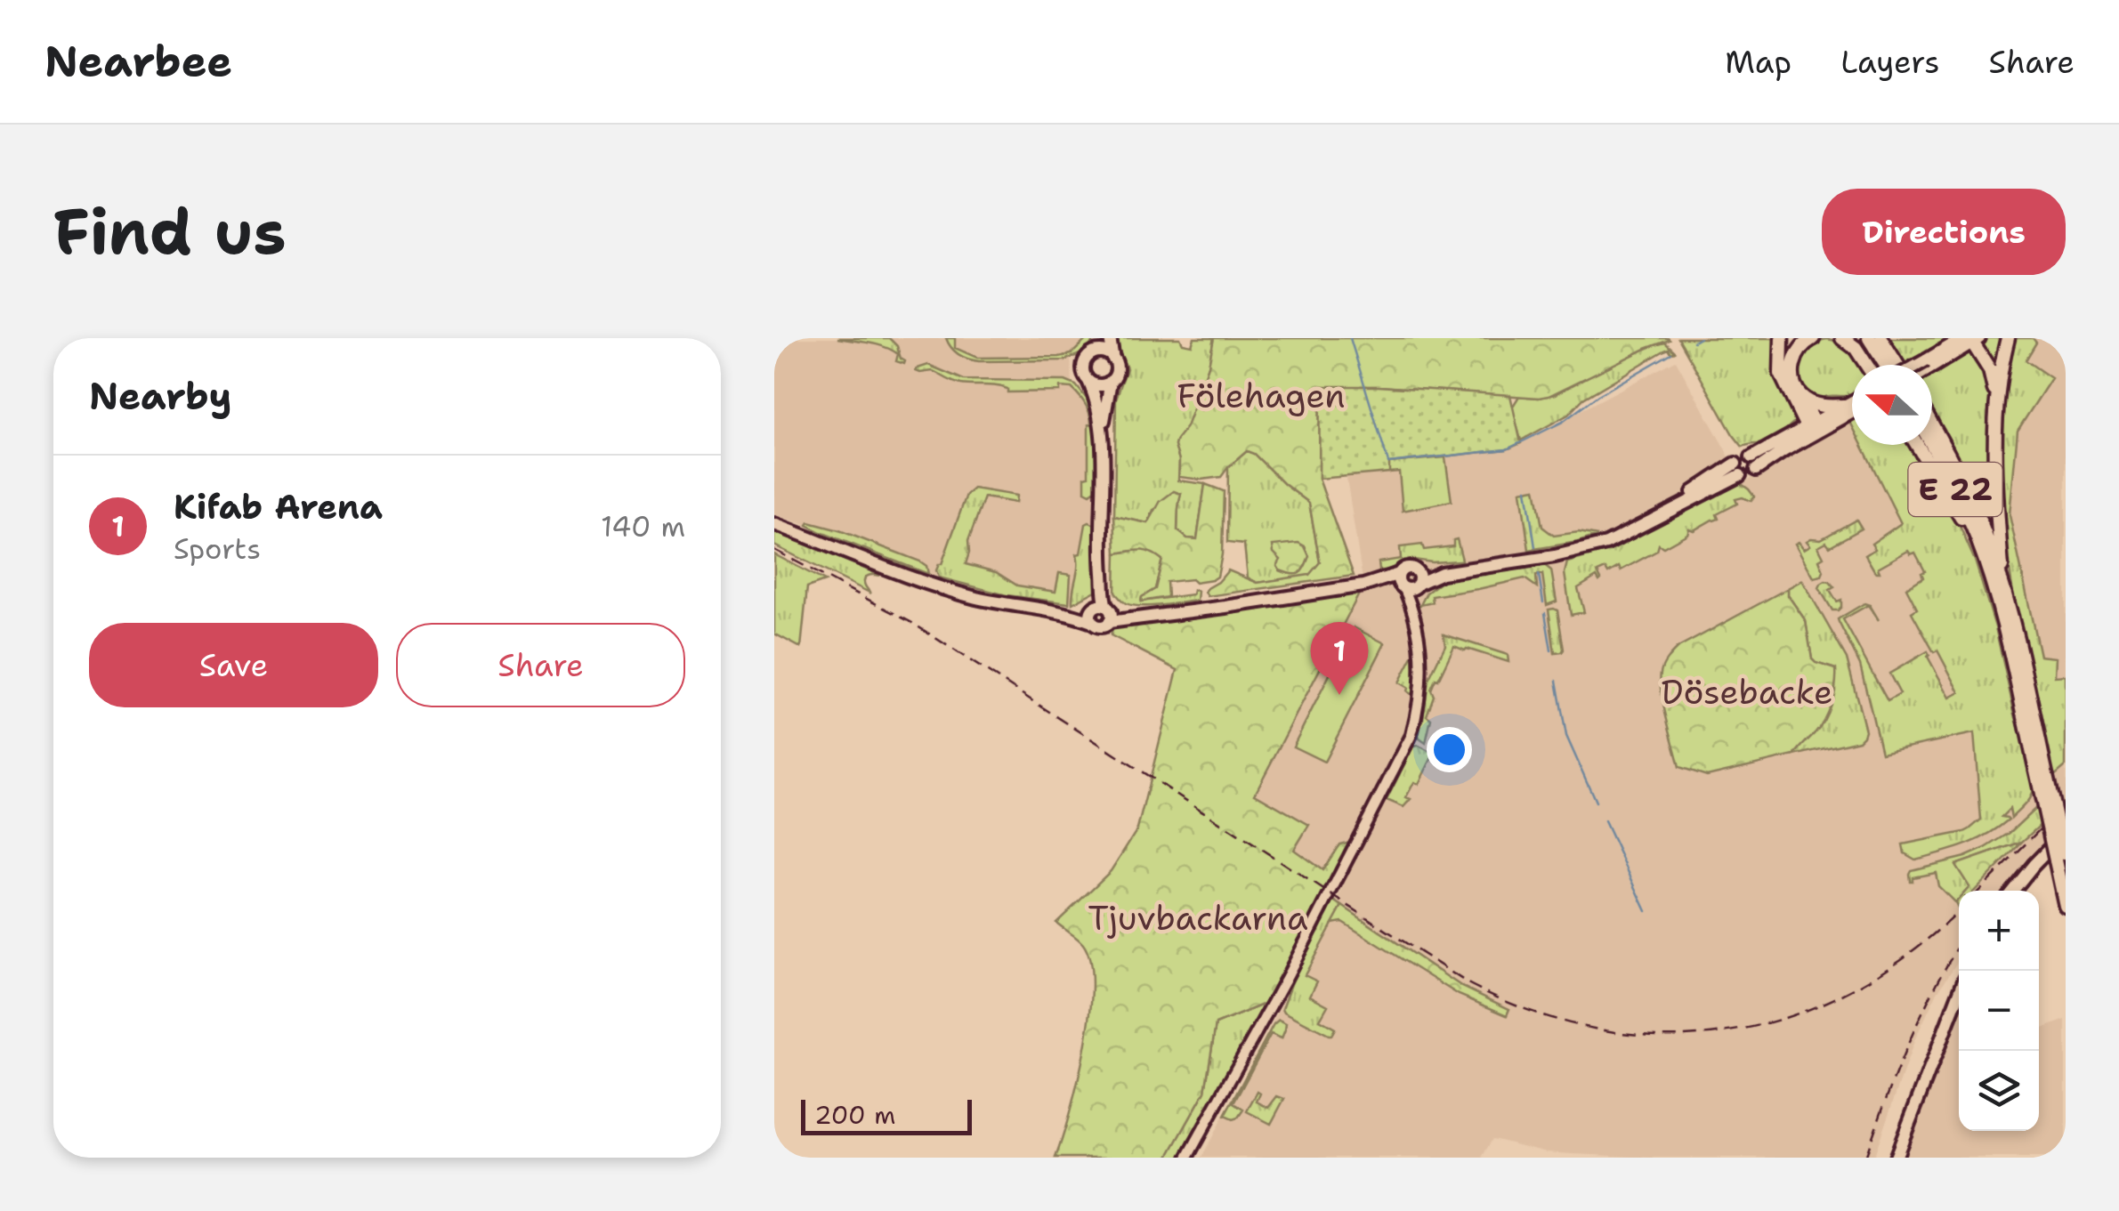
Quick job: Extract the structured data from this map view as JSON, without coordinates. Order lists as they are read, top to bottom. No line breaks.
{"streets":{"highway":["E 22"]},"parks":["Fölehagen","Dösebacke","Tjuvbackarna"],"scale_bar":"200 m","north":"left","page":{"header":"Nearbee","nav":["Map","Layers","Share"],"buttons":["Directions",["Save","Share"]],"title":"Find us","heading":"Nearby","list":[{"mark":"1","name":"Kifab Arena","note":"Sports","value":"140 m"}],"pins":"1","map_buttons":["+","−"],"scale":"200 m"}}
